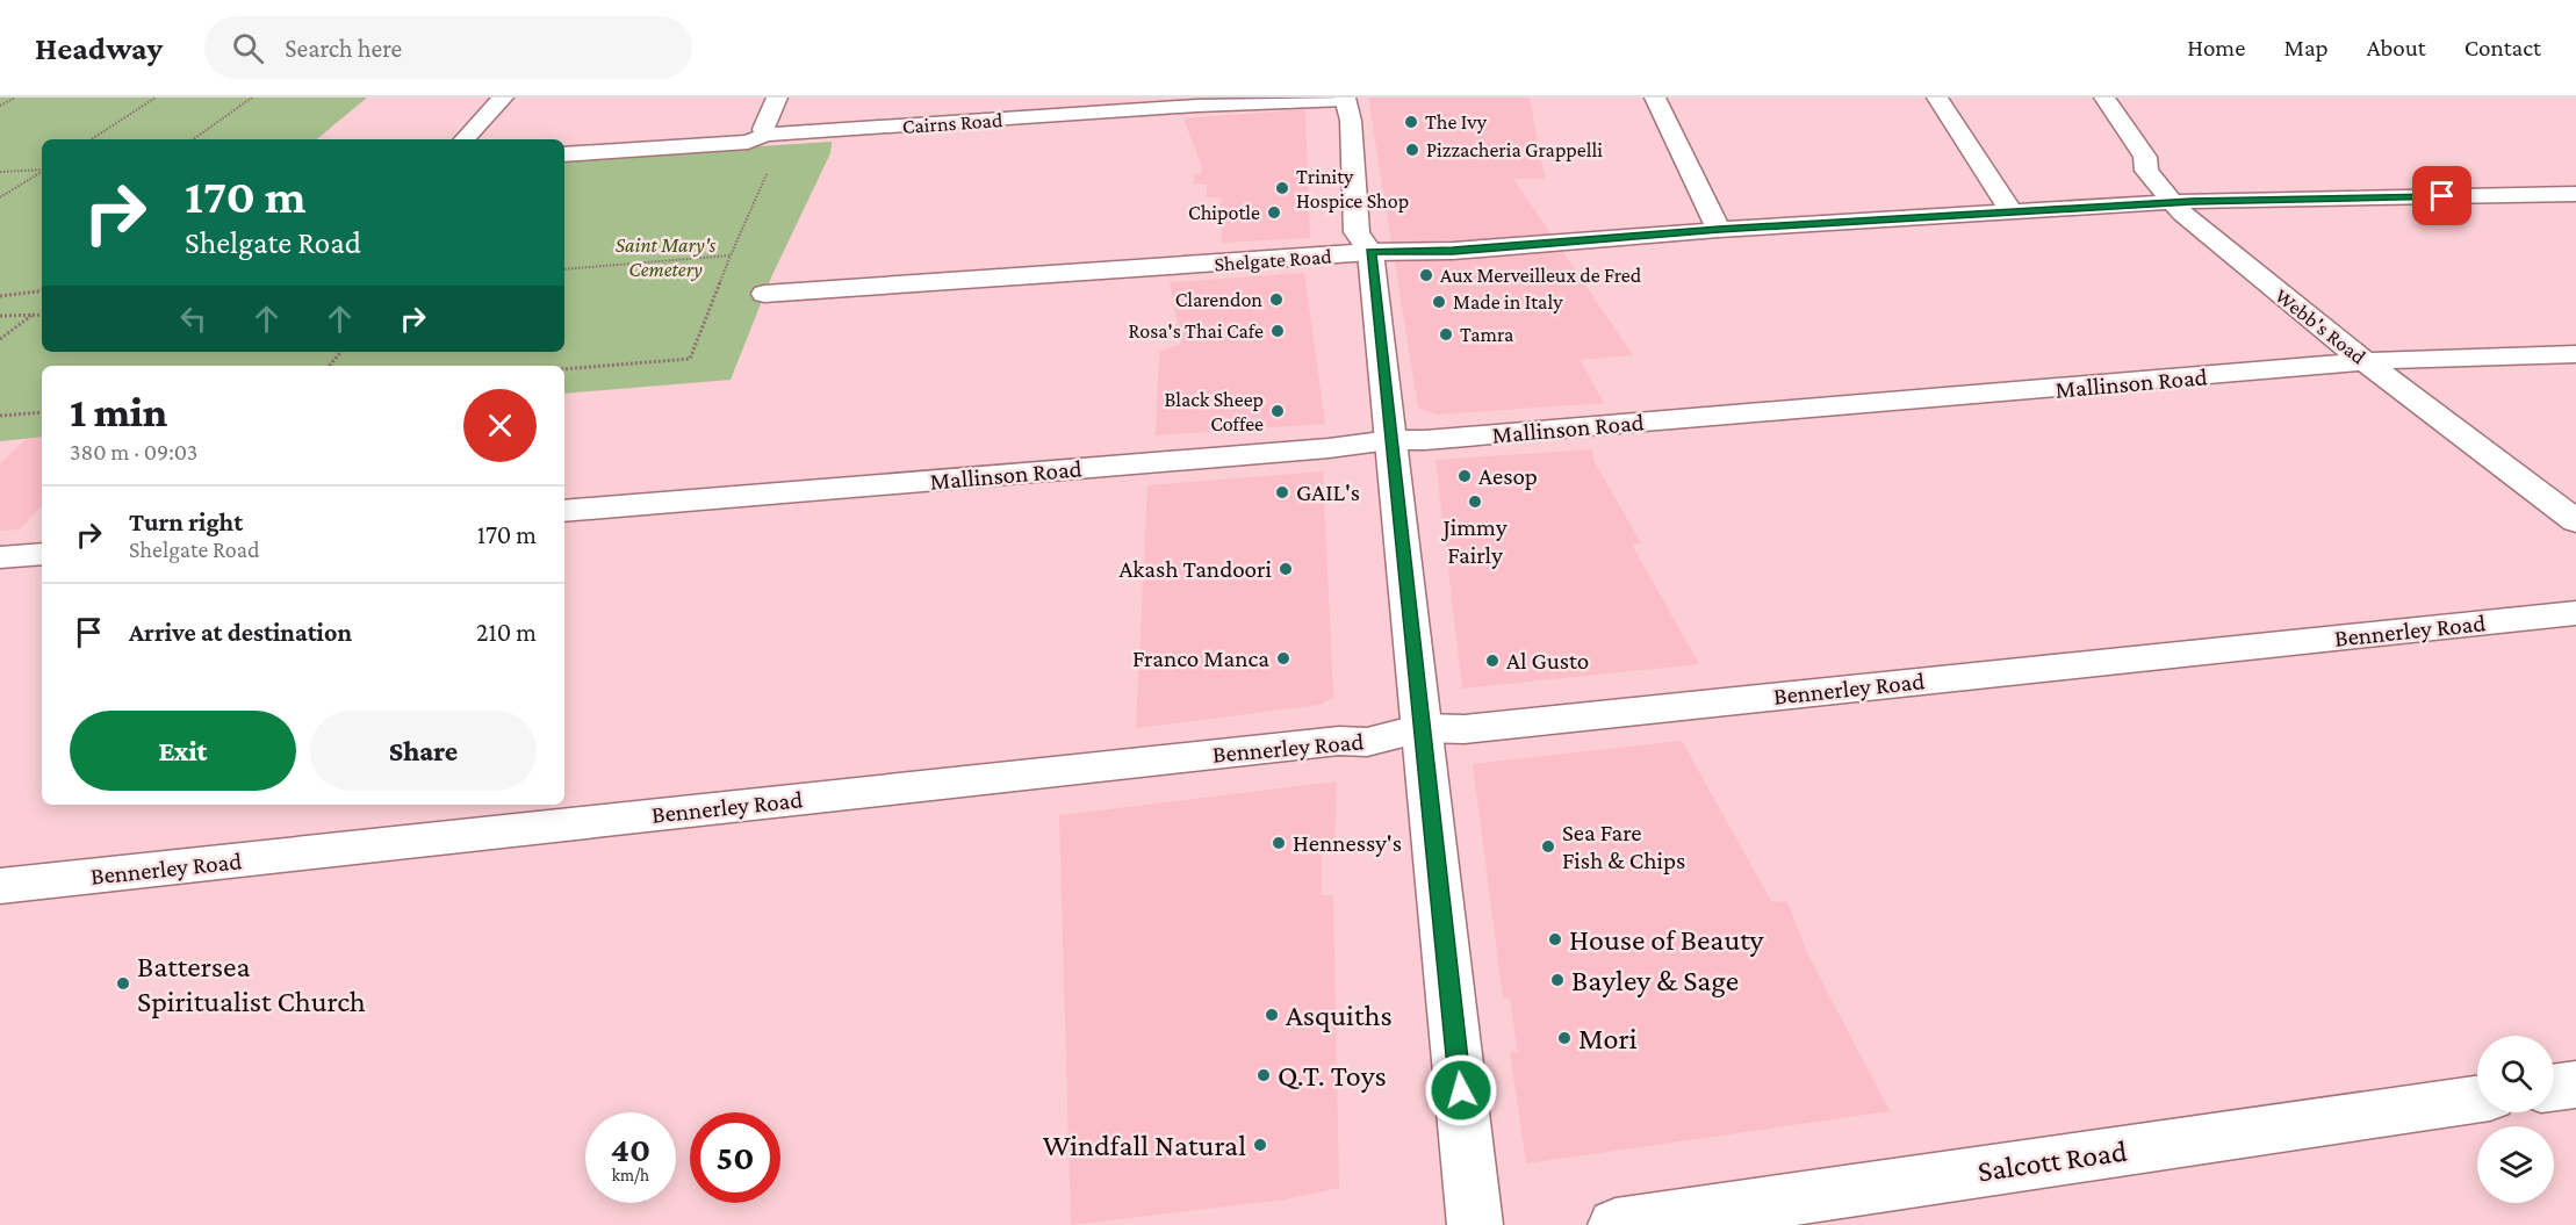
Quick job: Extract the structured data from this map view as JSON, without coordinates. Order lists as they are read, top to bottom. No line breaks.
{"streets":{"street":["Cairns Road","Shelgate Road","Webb's Road","Mallinson Road","Bennerley Road","Salcott Road"]},"crossings":[["Shelgate Road","Webb's Road"],["Webb's Road","Mallinson Road"]],"parks":["Saint Mary's Cemetery"],"places":["The Ivy","Pizzacheria Grappelli","Trinity Hospice Shop","Chipotle","Aux Merveilleux de Fred","Clarendon","Made in Italy","Rosa's Thai Cafe","Tamra","Black Sheep Coffee","Aesop","GAIL's","Jimmy Fairly","Akash Tandoori","Franco Manca","Al Gusto","Hennessy's","Sea Fare Fish & Chips","House of Beauty","Bayley & Sage","Battersea Spiritualist Church","Asquiths","Mori","Q.T. Toys","Windfall Natural"],"page":{"header":"Headway","search":"Search here","nav":["Home","Map","About","Contact"],"turn":["170 m","Shelgate Road"],"heading":["1 min","380 m · 09:03"],"list":[{"name":"Turn right","note":"Shelgate Road","value":"170 m"},{"name":"Arrive at destination","value":"210 m"}],"buttons":["Exit","Share"],"speed":"40 km/h","limit":"50"}}
